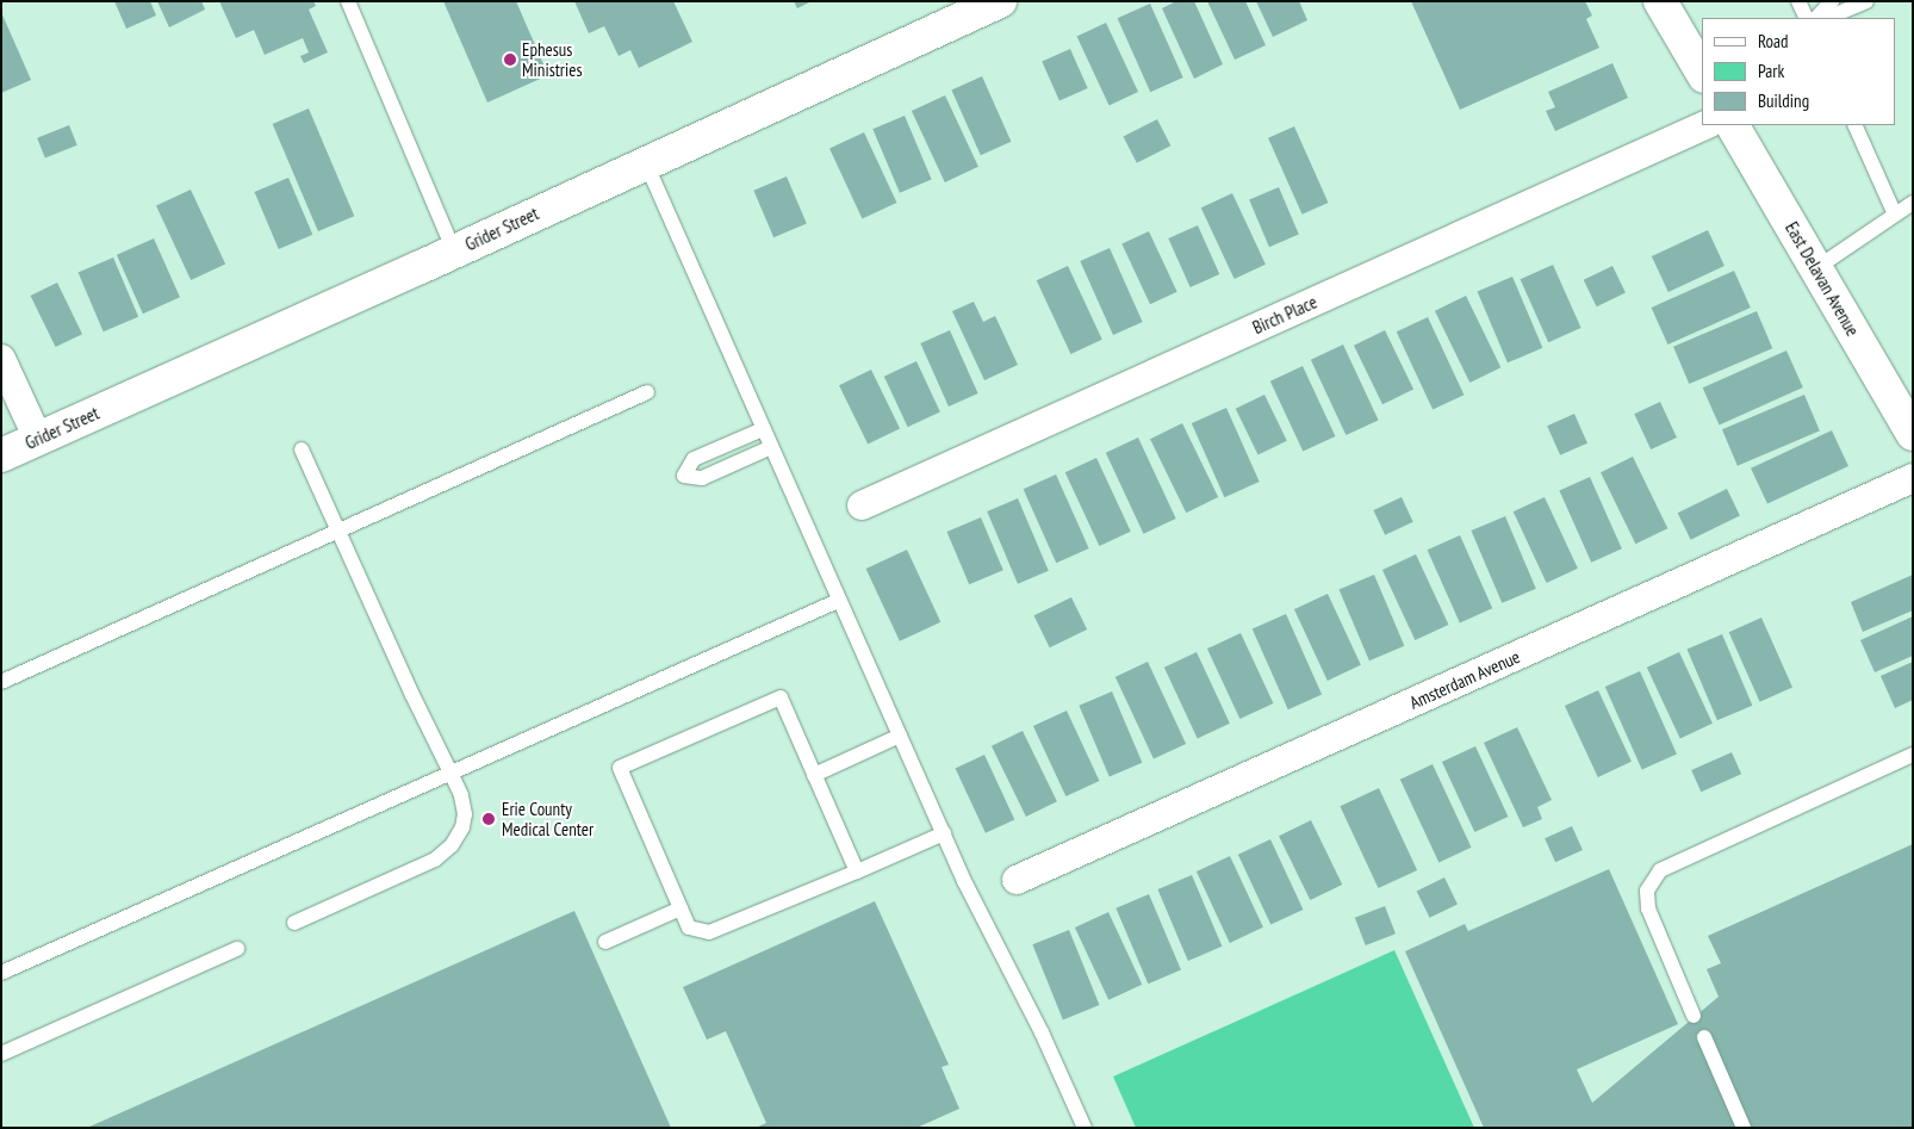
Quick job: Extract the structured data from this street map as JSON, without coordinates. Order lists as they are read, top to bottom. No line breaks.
{"streets":{"street":["Grider Street","East Delavan Avenue","Birch Place","Amsterdam Avenue"]},"places":["Ephesus Ministries","Erie County Medical Center"],"legend":["Road","Park","Building"]}
